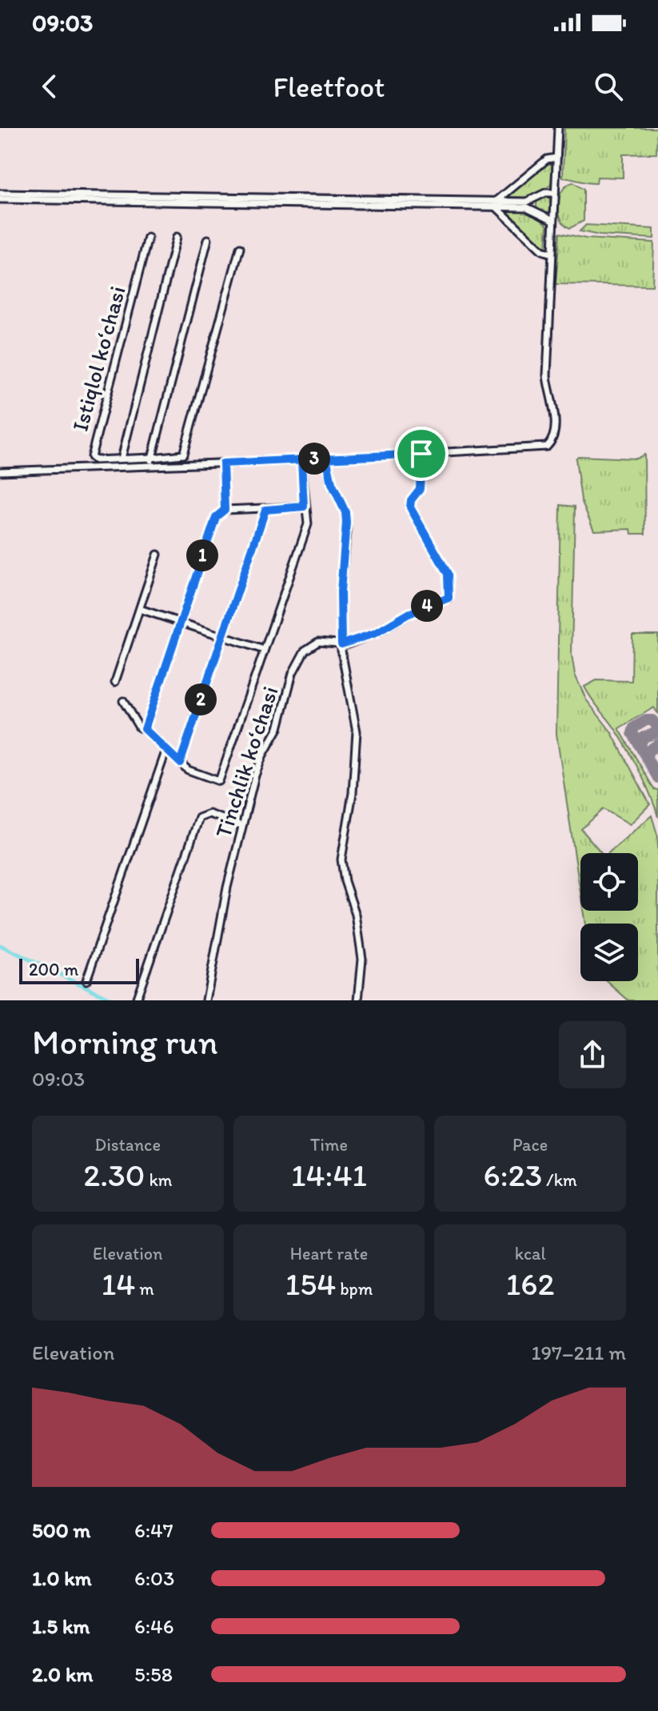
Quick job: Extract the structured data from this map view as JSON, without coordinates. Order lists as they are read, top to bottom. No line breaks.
{"streets":{"street":["Istiqlol koʻchasi","Tinchlik koʻchasi"]},"scale_bar":"200 m","page":{"status":"09:03","header":"Fleetfoot","pins":["3","1","4","2"],"scale":"200 m","heading":["Morning run","09:03"],"stats":[["Distance","2.30 km"],["Time","14:41"],["Pace","6:23 /km"],["Elevation","14 m"],["Heart rate","154 bpm"],["kcal","162"]],"chart":["Elevation","197–211 m"],"list":[{"name":"500 m","note":"6:47"},{"name":"1.0 km","note":"6:03"},{"name":"1.5 km","note":"6:46"},{"name":"2.0 km","note":"5:58"}]}}
